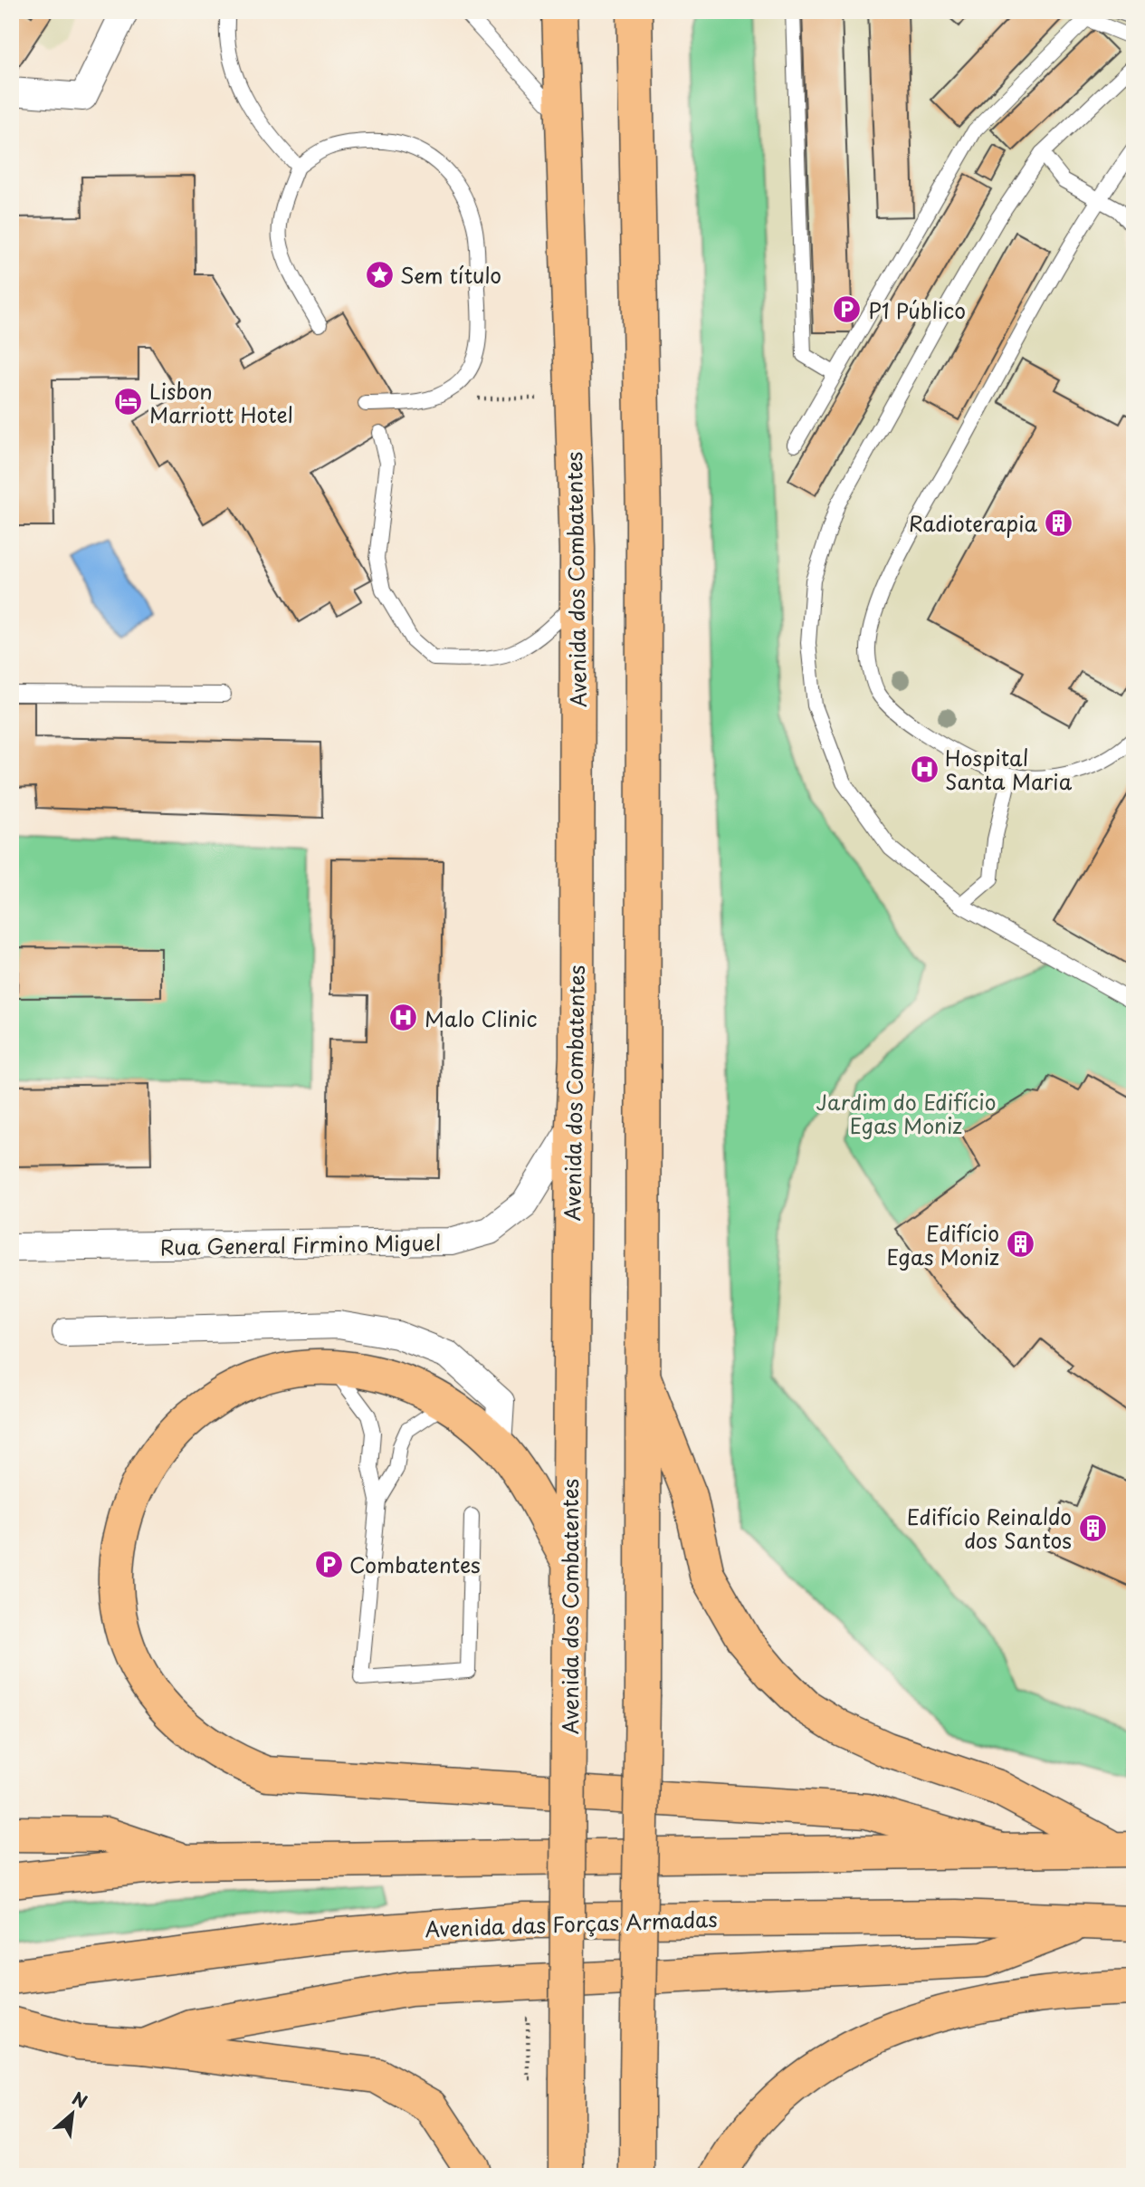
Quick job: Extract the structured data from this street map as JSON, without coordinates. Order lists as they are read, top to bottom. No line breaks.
{"streets":{"main road":["Avenida dos Combatentes","Avenida das Forças Armadas"],"street":["Rua General Firmino Miguel"]},"crossings":[["Avenida dos Combatentes","Rua General Firmino Miguel"]],"parks":["Jardim do Edifício Egas Moniz"],"places":{"place":["Sem título"],"parking":["P1 Público","Combatentes"],"hotel":["Lisbon Marriott Hotel"],"building":["Radioterapia","Edifício Egas Moniz","Edifício Reinaldo dos Santos"],"hospital":["Hospital Santa Maria","Malo Clinic"]},"north":"top right"}
